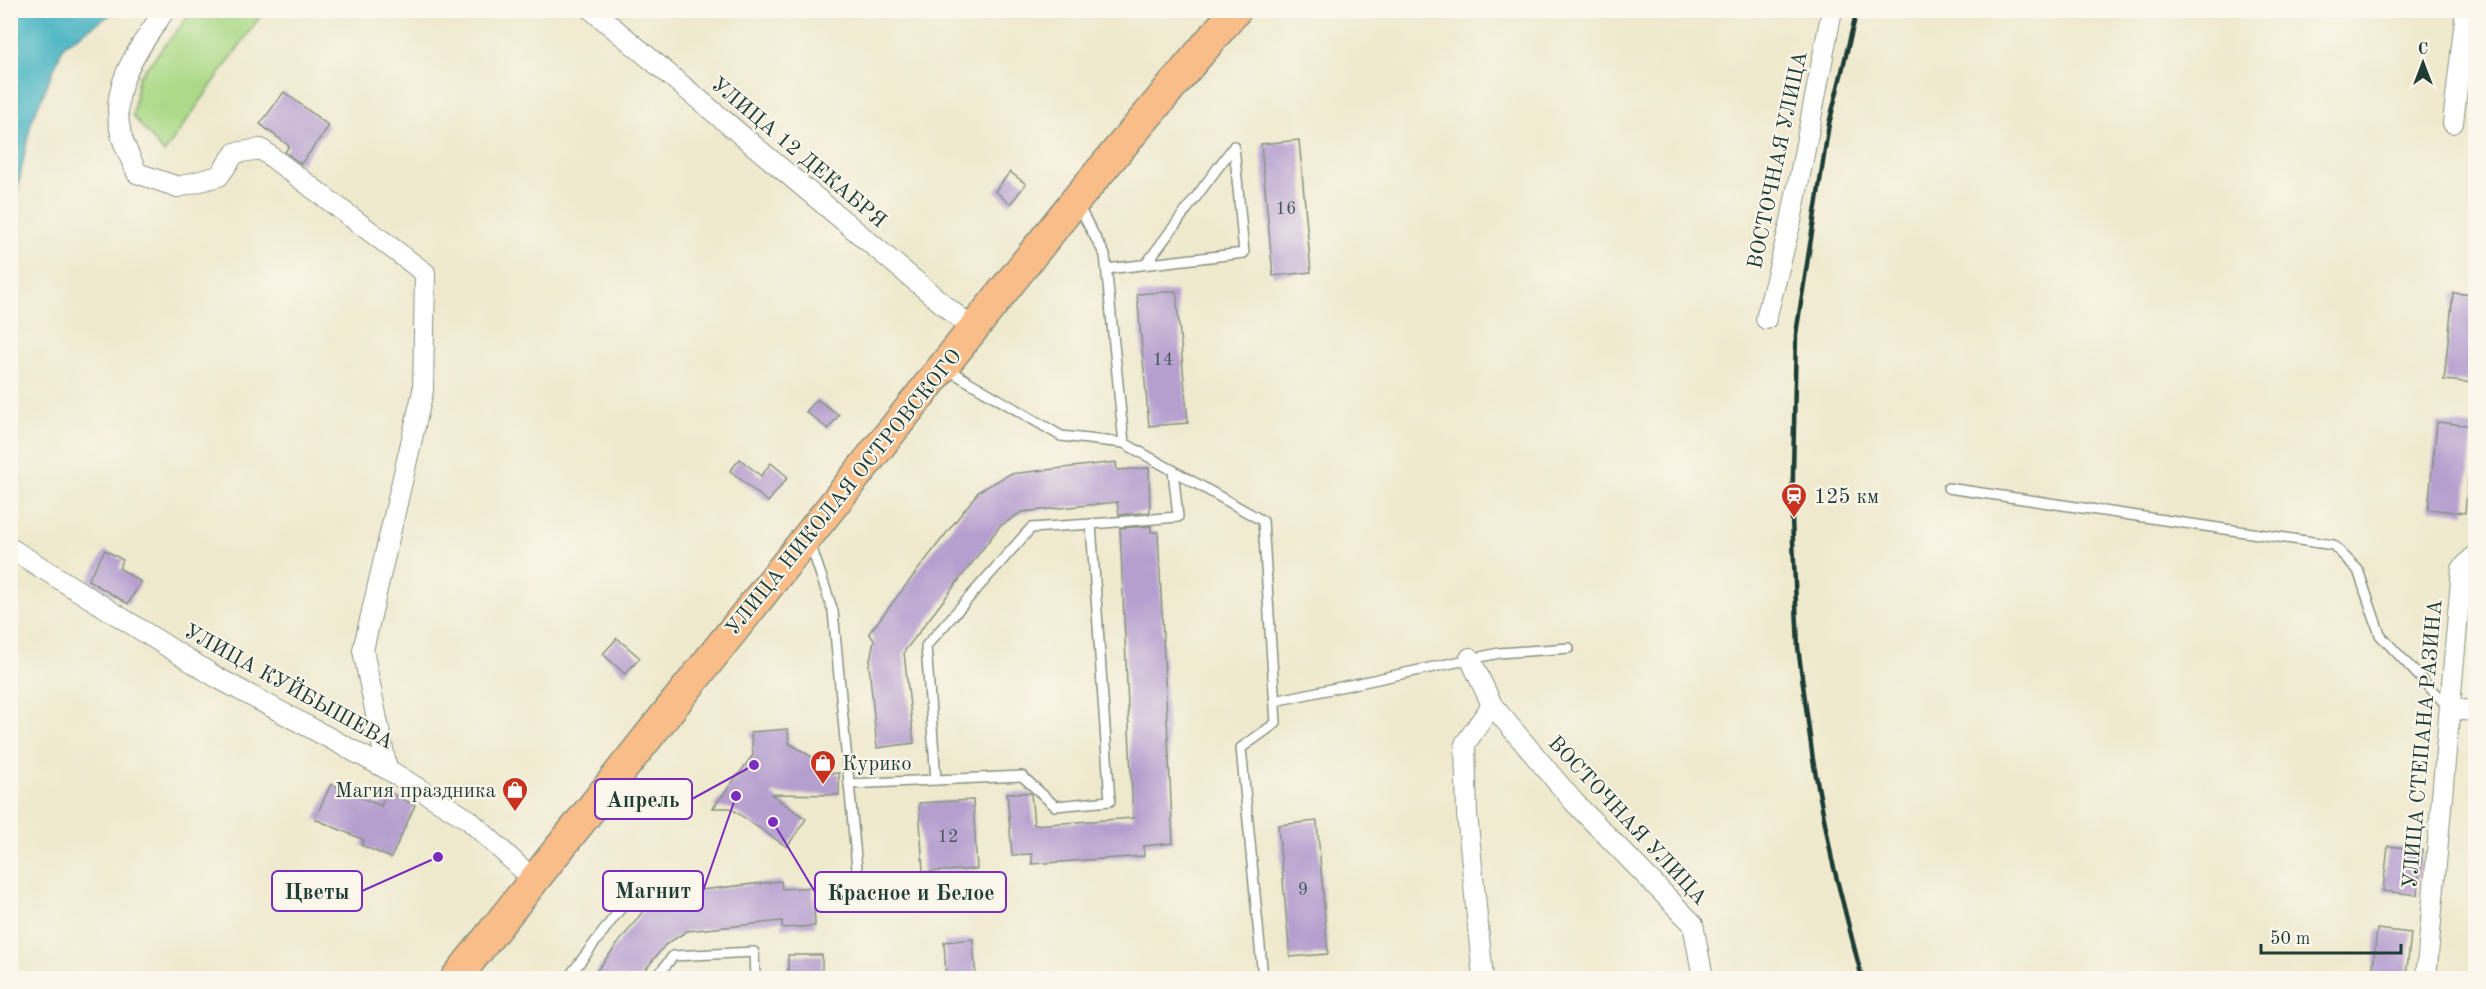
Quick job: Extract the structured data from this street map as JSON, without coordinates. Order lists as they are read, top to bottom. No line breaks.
{"streets":{"main road":["УЛИЦА НИКОЛАЯ ОСТРОВСКОГО"],"street":["УЛИЦА 12 ДЕКАБРЯ","ВОСТОЧНАЯ УЛИЦА","УЛИЦА КУЙБЫШЕВА","УЛИЦА СТЕПАНА РАЗИНА"]},"crossings":[["УЛИЦА 12 ДЕКАБРЯ","УЛИЦА НИКОЛАЯ ОСТРОВСКОГО"],["УЛИЦА НИКОЛАЯ ОСТРОВСКОГО","УЛИЦА КУЙБЫШЕВА"]],"places":{"station":["125 км"],"other":["Апрель","Магнит","Красное и Белое","Цветы"],"shop":["Курико","Магия праздника"]},"house_numbers":["16","14","12","9"],"scale_bar":"50 m","north":"top"}
